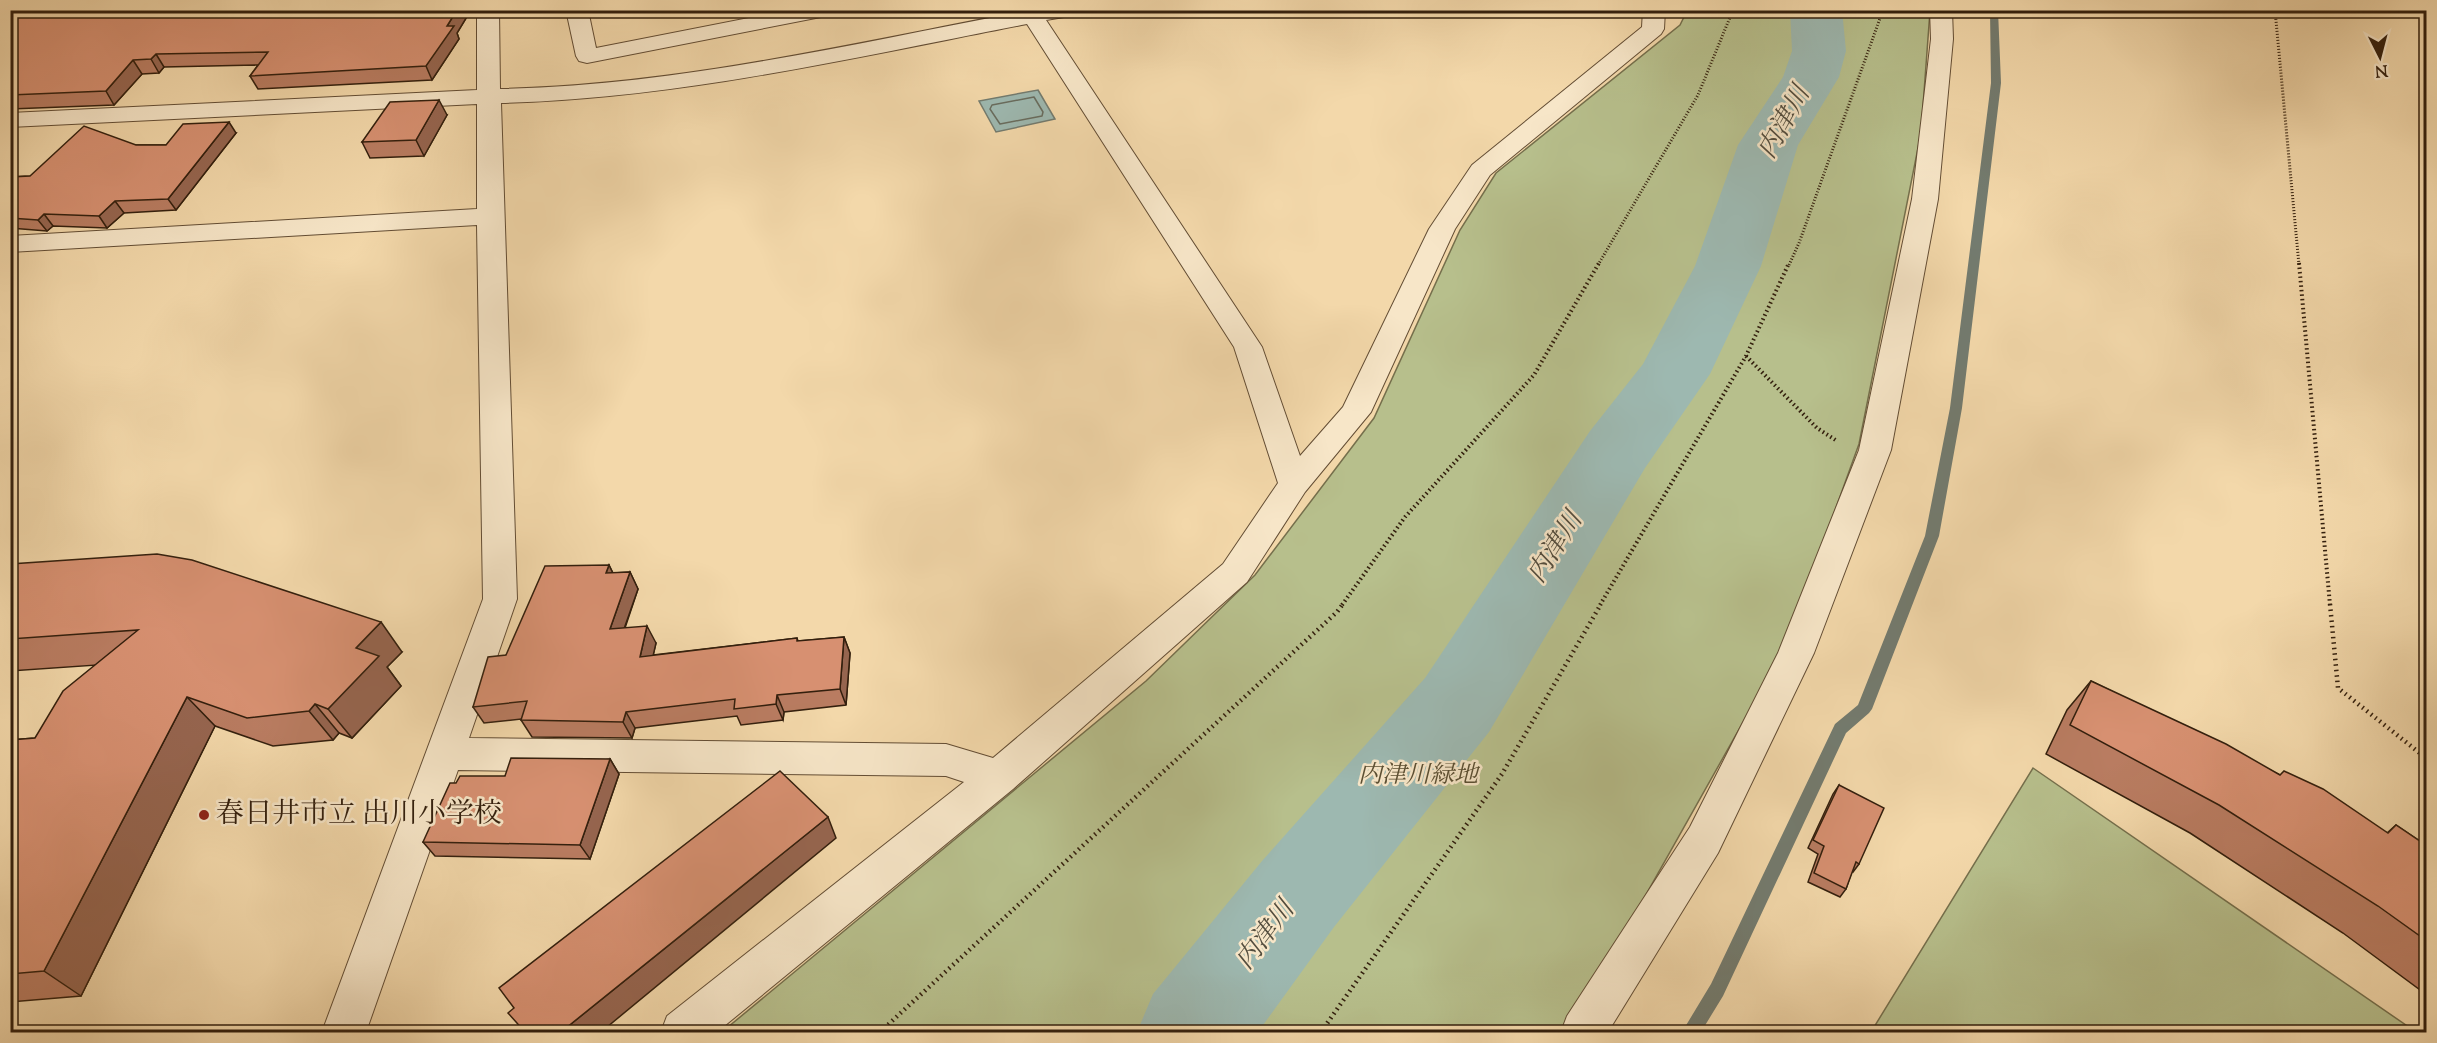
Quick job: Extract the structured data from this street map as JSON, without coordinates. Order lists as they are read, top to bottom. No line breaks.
{"water":["内津川"],"parks":["内津川緑地"],"places":["春日井市立 出川小学校"],"north":"bottom"}
